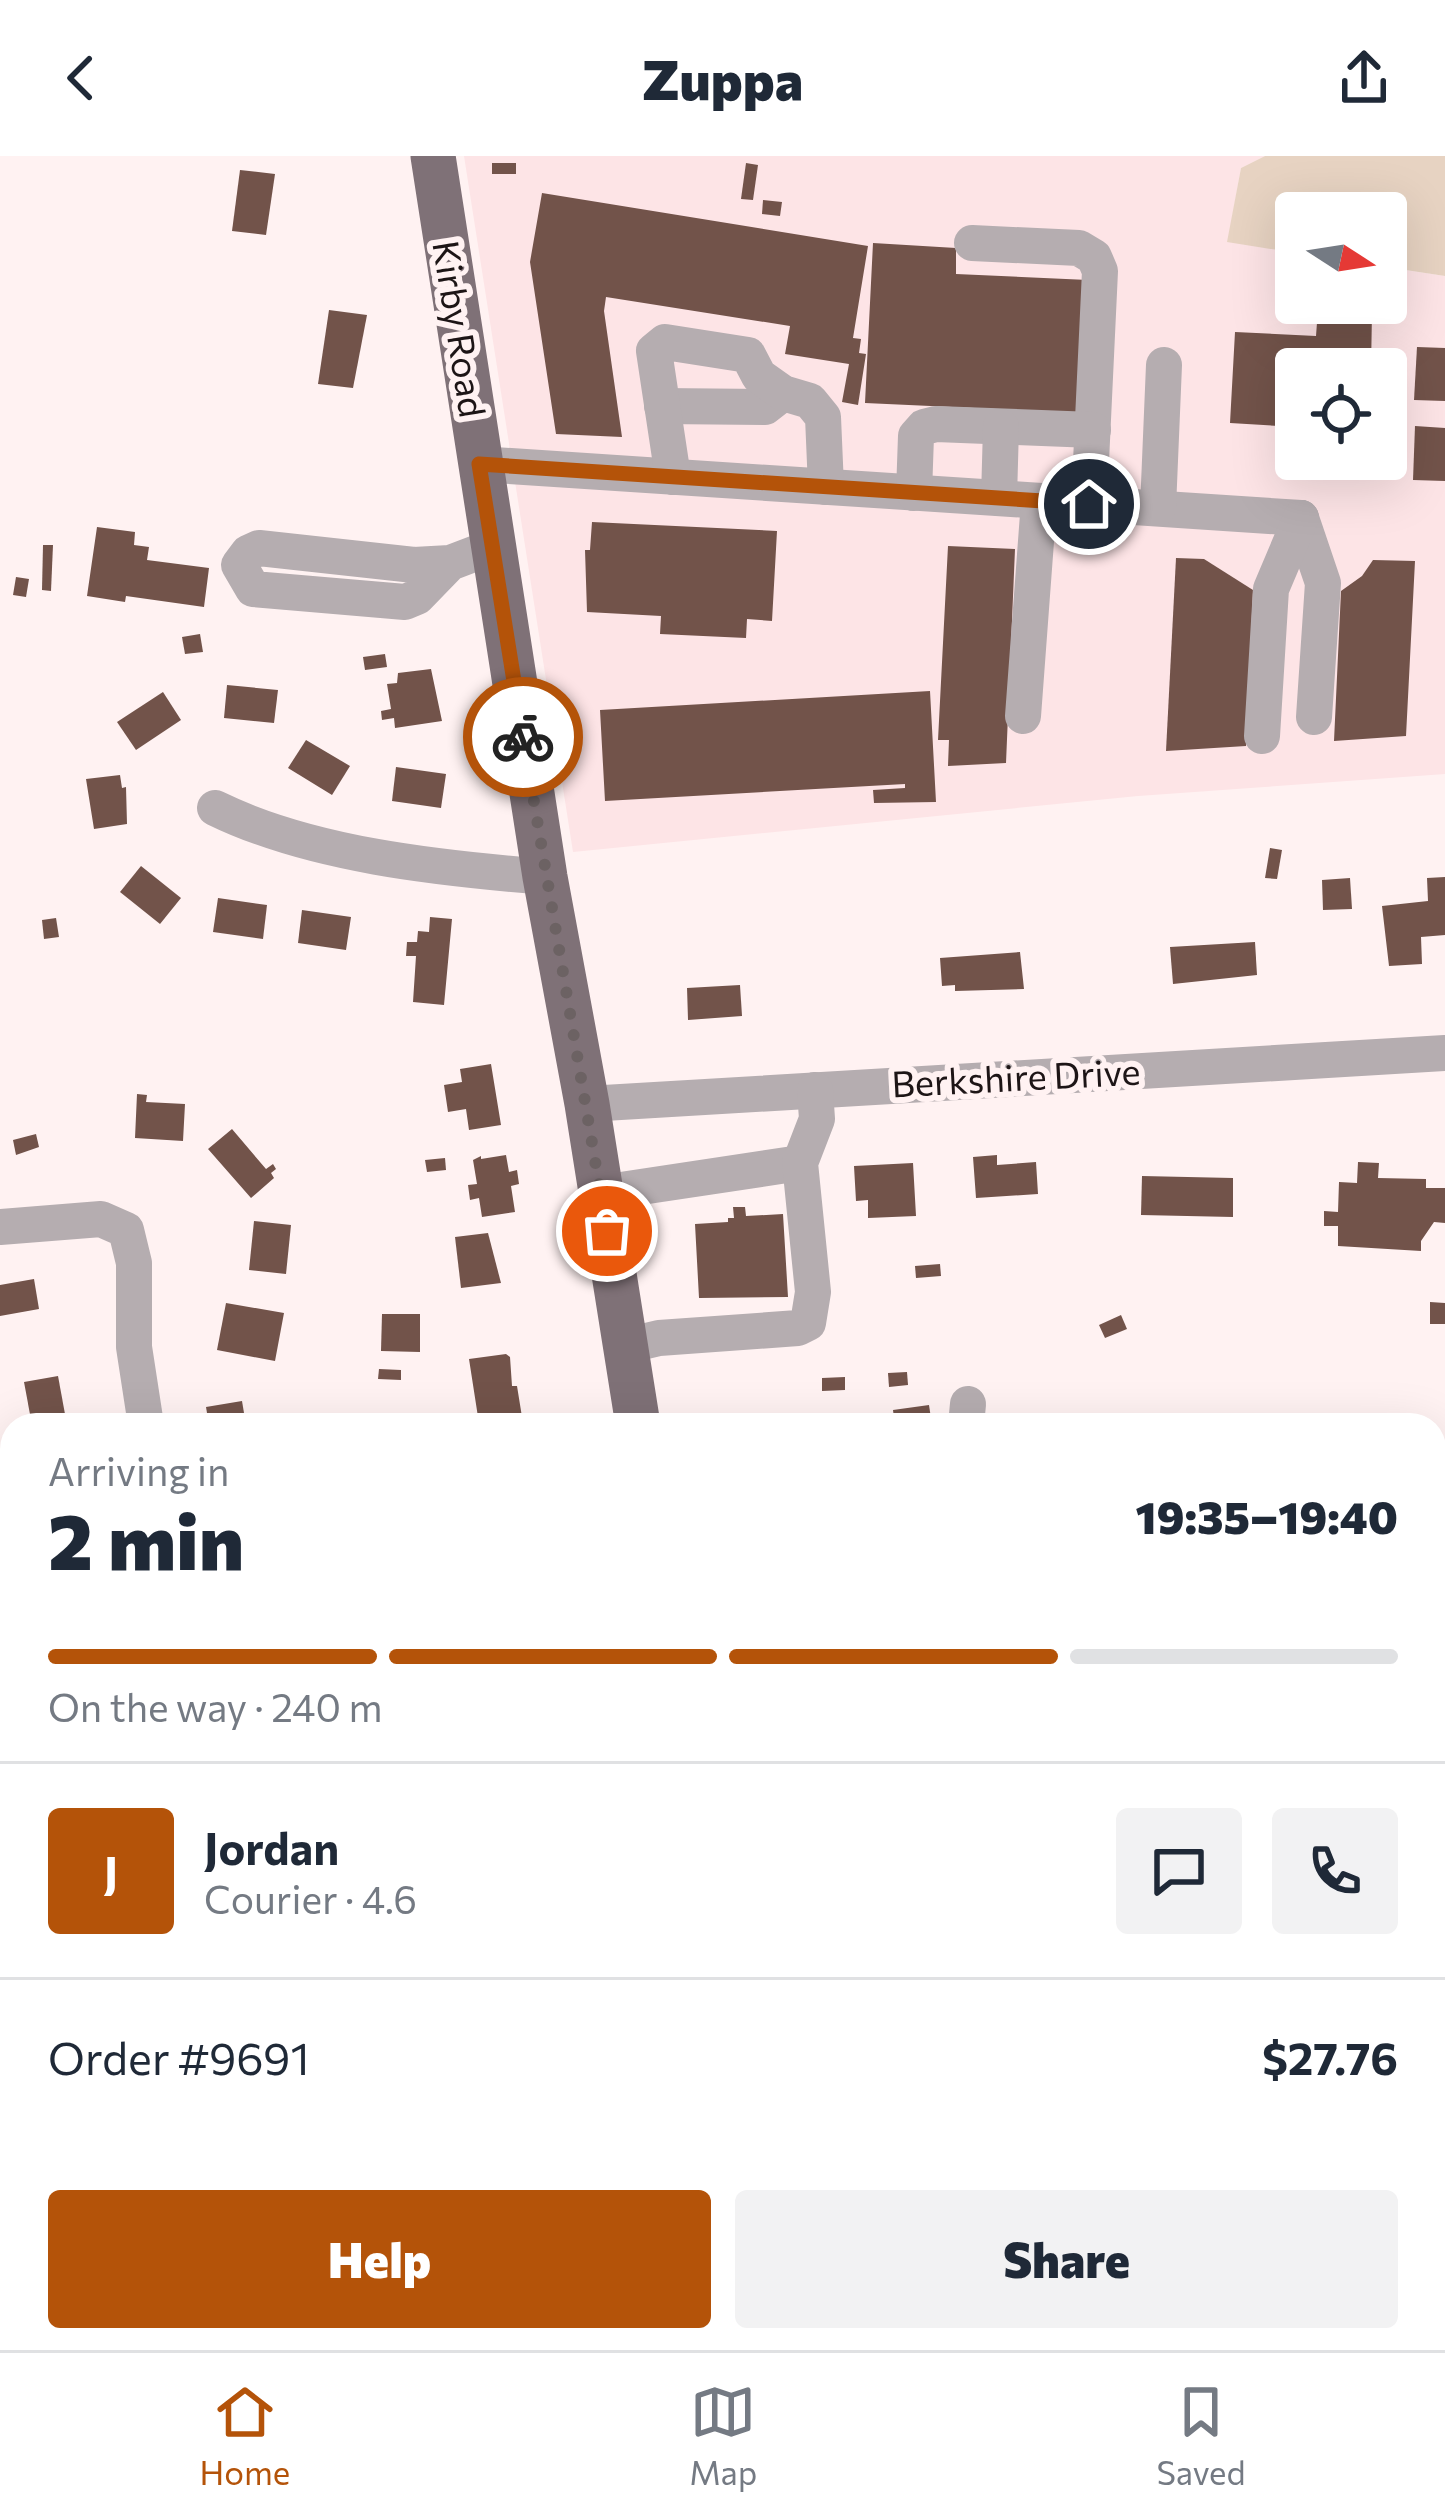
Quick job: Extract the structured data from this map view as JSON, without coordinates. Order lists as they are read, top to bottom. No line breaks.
{"streets":{"main road":["Kirby Road"],"street":["Berkshire Drive"]},"crossings":[["Kirby Road","Berkshire Drive"]],"north":"right","page":{"header":"Zuppa","heading":["2 min","Arriving in","19:35–19:40"],"panel":["Jordan","Courier · 4.6","Order #9691","$27.76"],"bar":"On the way · 240 m","round":"J","buttons":["Help","Share"],"tabs":["Home","Map","Saved"]}}
